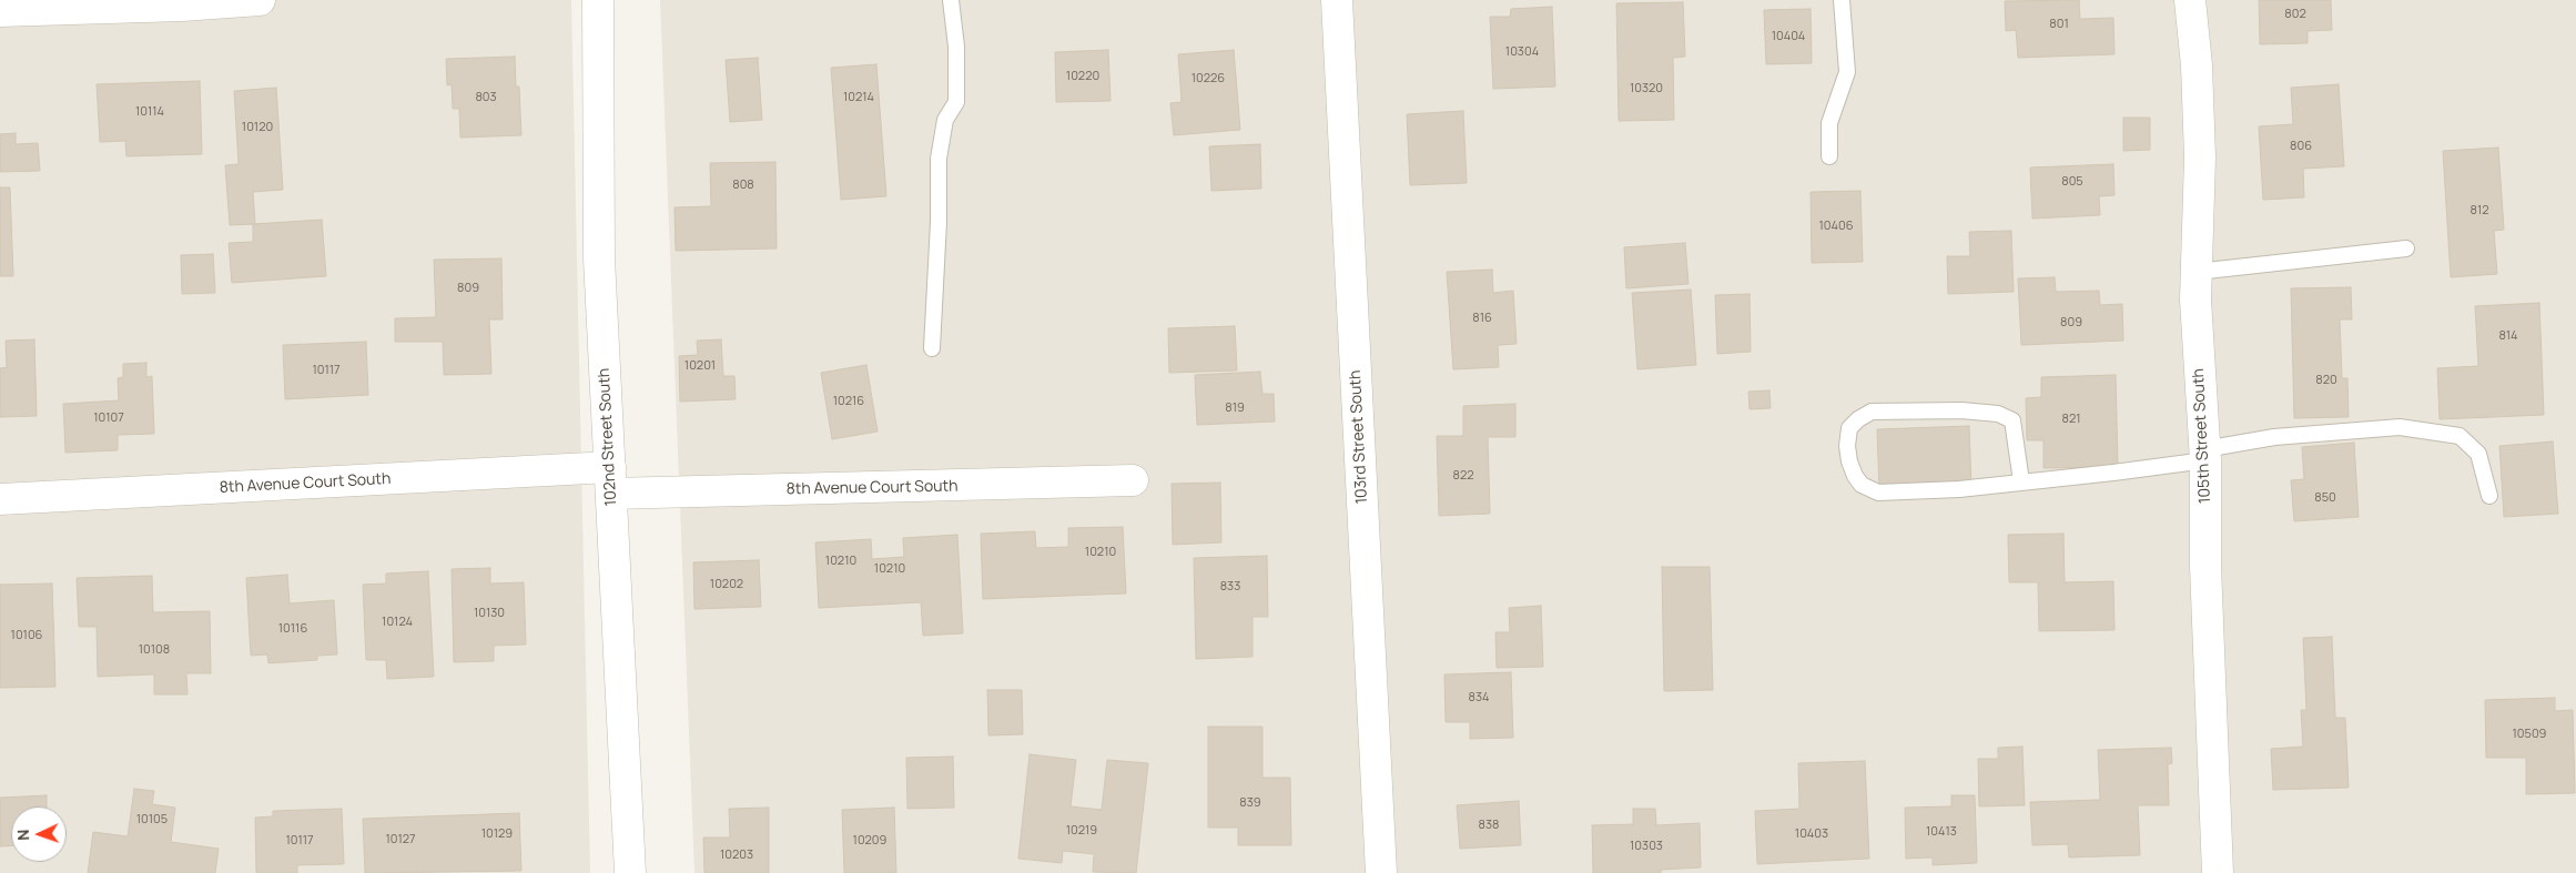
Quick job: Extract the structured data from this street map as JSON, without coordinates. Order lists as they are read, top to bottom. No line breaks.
{"streets":{"street":["105th Street South","102nd Street South","103rd Street South","8th Avenue Court South"]},"crossings":[["102nd Street South","8th Avenue Court South"]],"house_numbers":["802","801","10404","10304","10220","10226","10320","803","10214","10114","10120","806","805","808","812","10406","809","816","809","814","10201","10117","820","10216","819","10107","821","822","850","10210","10210","10210","10202","833","10130","10124","10116","10106","10108","834","10509","839","10105","838","10219","10413","10129","10403","10127","10117","10209","10303","10203"],"north":"left"}
